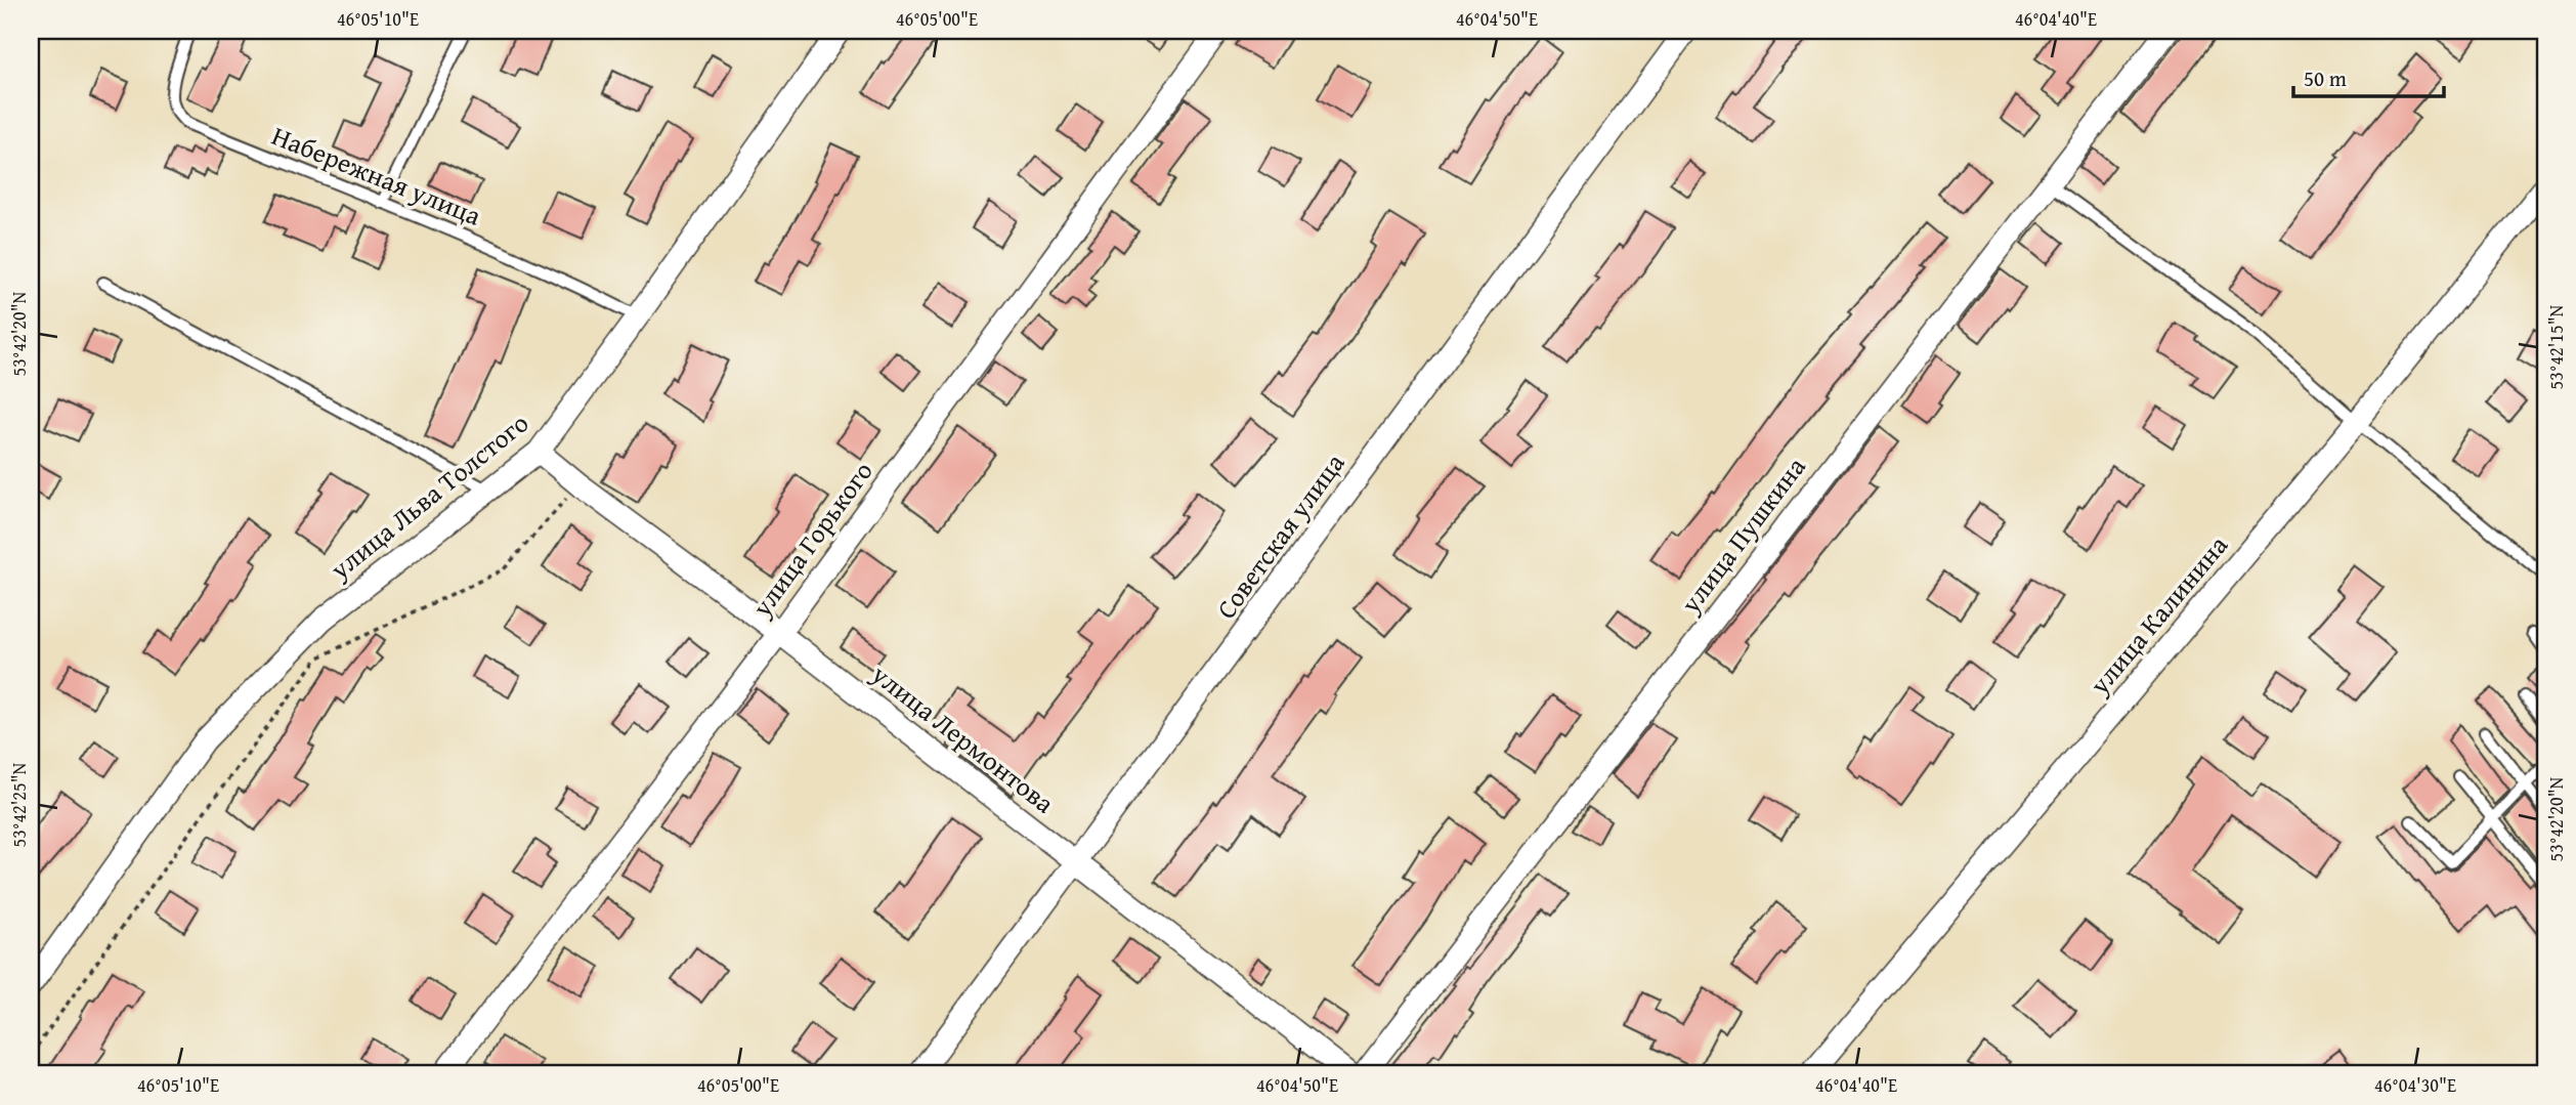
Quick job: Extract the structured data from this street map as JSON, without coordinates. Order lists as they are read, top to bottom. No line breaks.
{"streets":{"street":["улица Льва Толстого","улица Пушкина","Советская улица","улица Горького","улица Калинина","улица Лермонтова"],"lane":["Набережная улица"]},"crossings":[["Набережная улица","улица Льва Толстого"],["улица Льва Толстого","улица Лермонтова"],["Советская улица","улица Лермонтова"],["улица Горького","улица Лермонтова"]],"scale_bar":"50 m","coordinates":["46°05'10\"E","46°05'00\"E","46°04'50\"E","46°04'40\"E","53°42'20\"N","53°42'15\"N","53°42'25\"N","46°04'30\"E"]}
